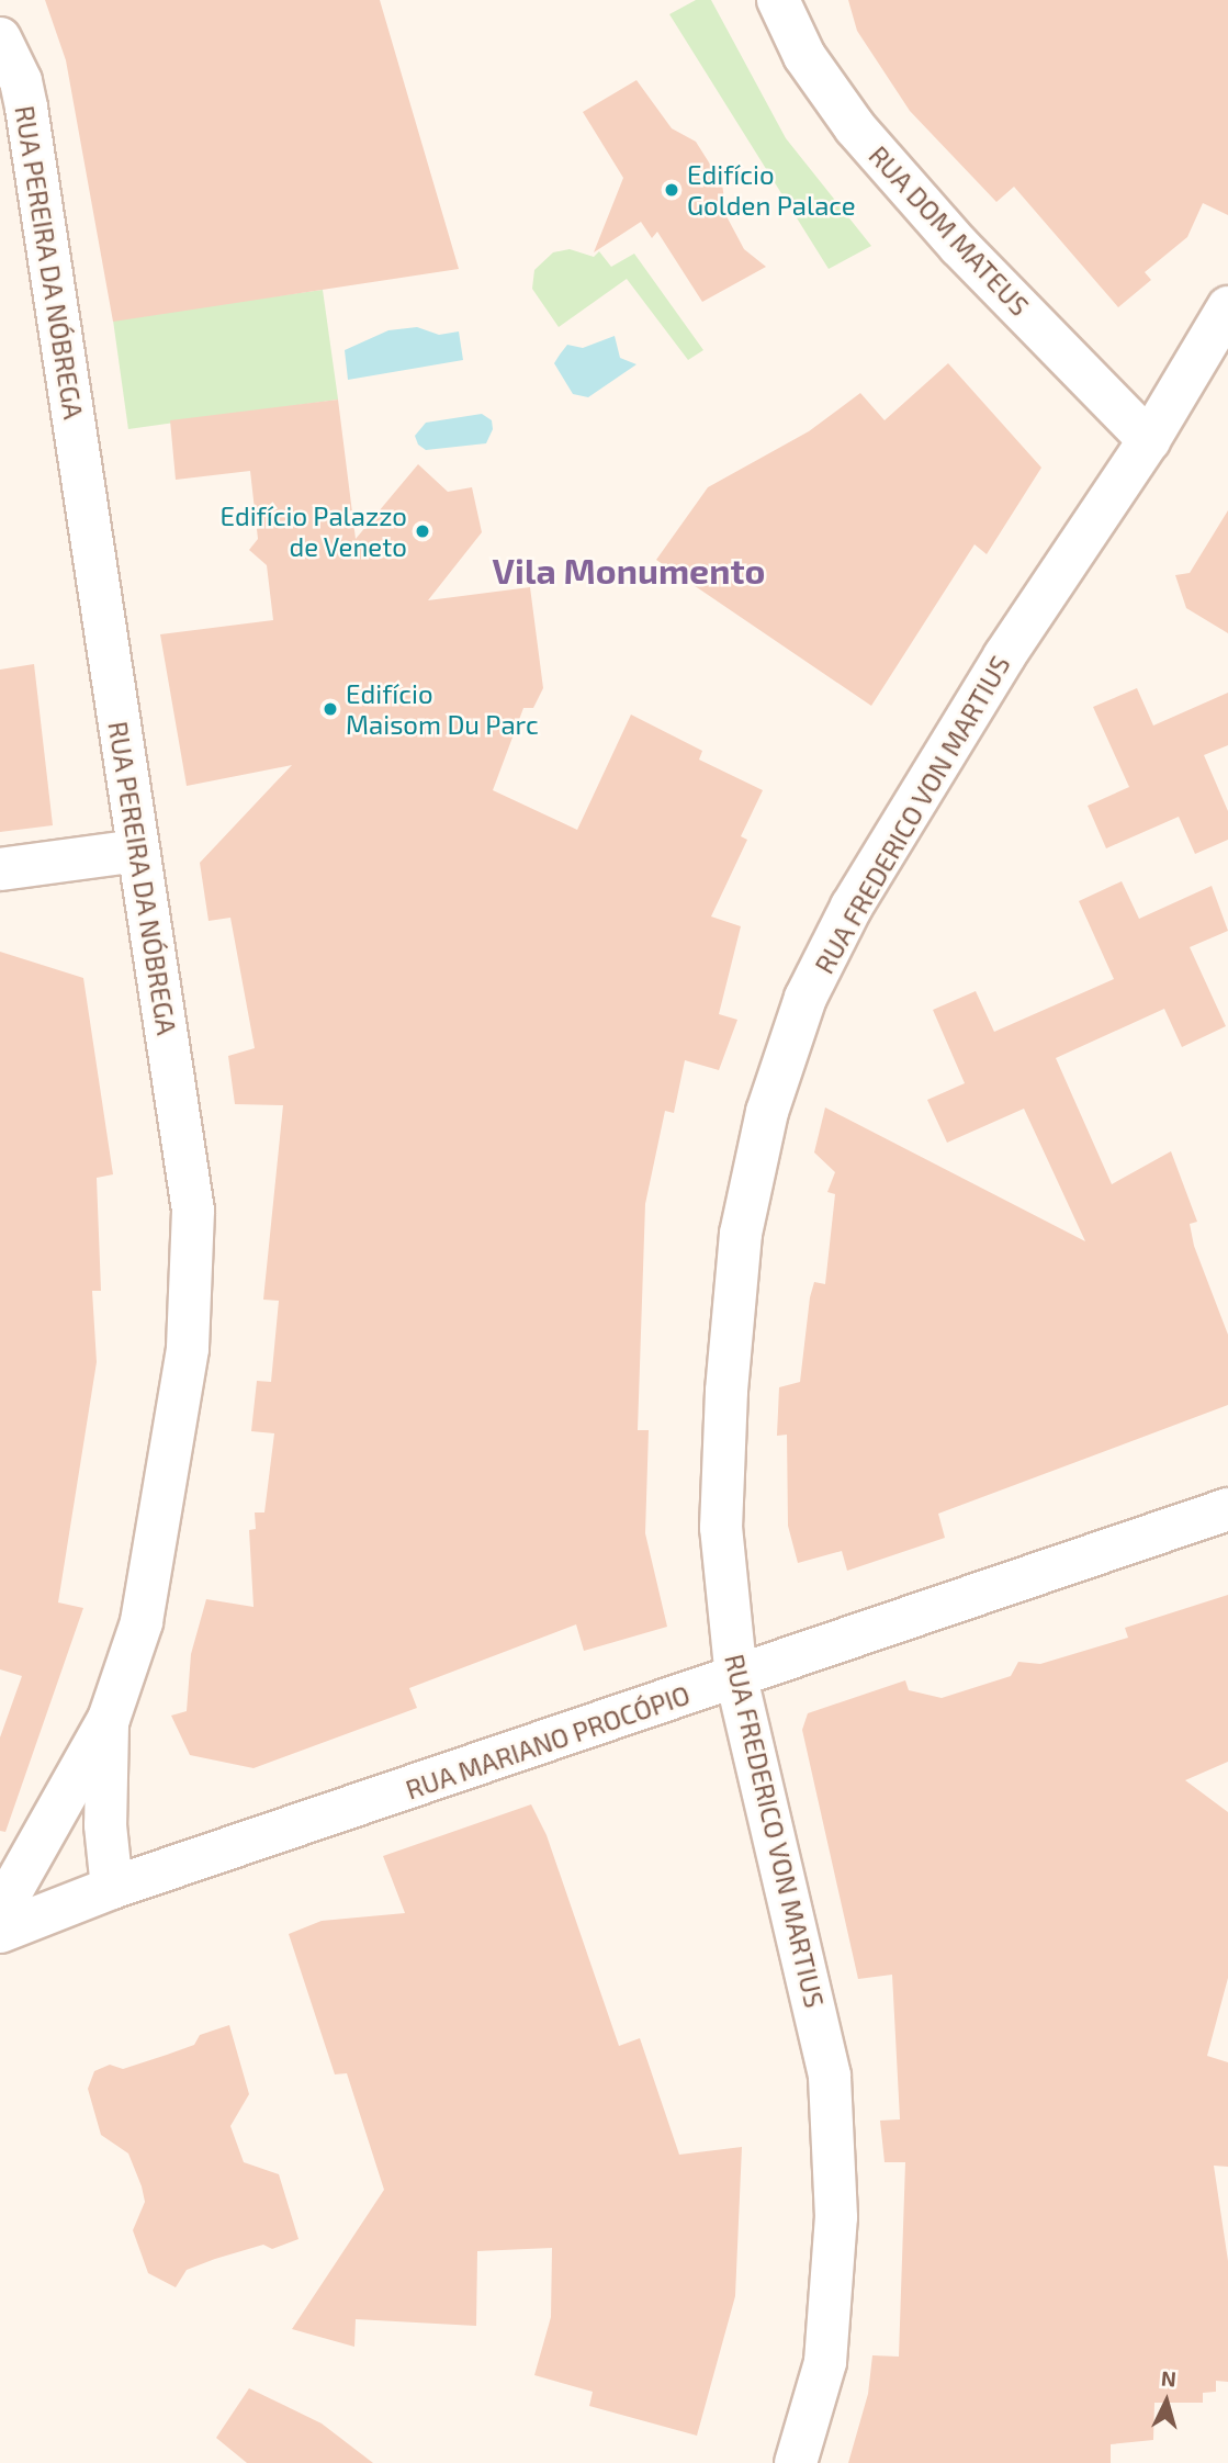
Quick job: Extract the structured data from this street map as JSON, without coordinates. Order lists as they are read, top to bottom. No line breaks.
{"streets":{"street":["RUA DOM MATEUS","RUA PEREIRA DA NÓBREGA","RUA FREDERICO VON MARTIUS","RUA MARIANO PROCÓPIO"]},"crossings":[["RUA DOM MATEUS","RUA FREDERICO VON MARTIUS"],["RUA PEREIRA DA NÓBREGA","RUA MARIANO PROCÓPIO"],["RUA FREDERICO VON MARTIUS","RUA MARIANO PROCÓPIO"]],"districts":["Vila Monumento"],"places":["Edifício Golden Palace","Edifício Palazzo de Veneto","Edifício Maisom Du Parc"],"north":"top"}
